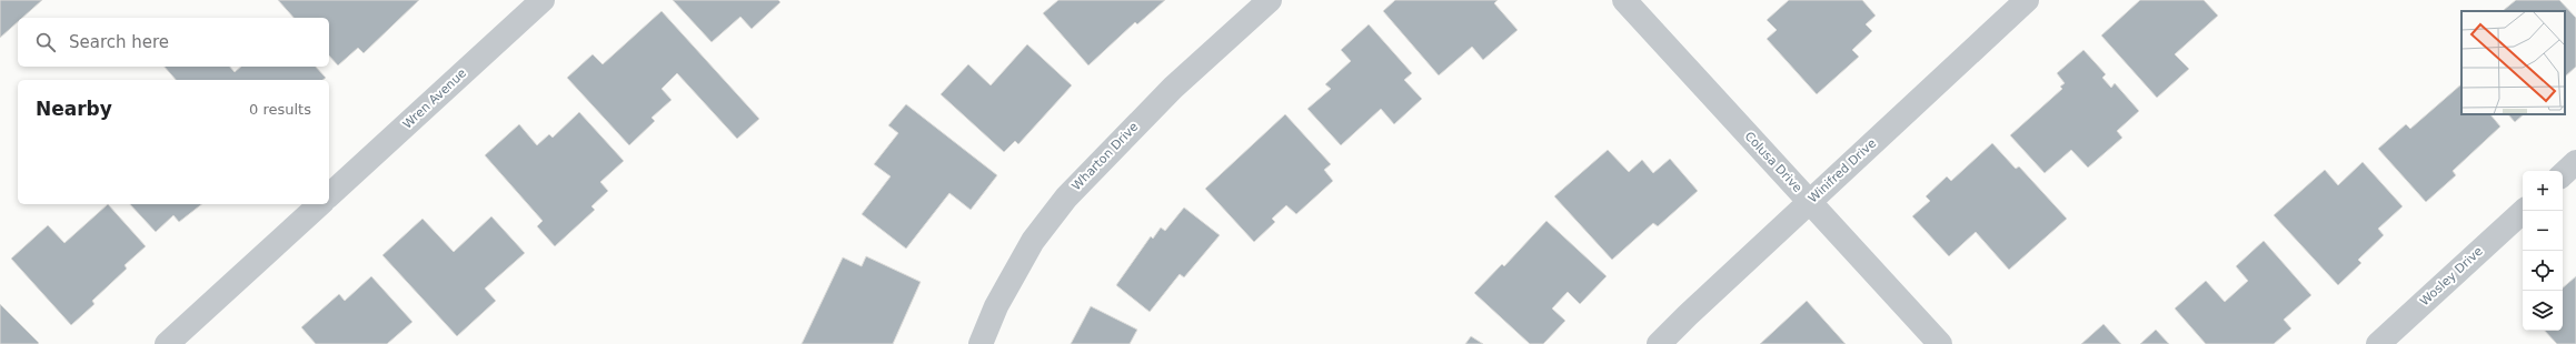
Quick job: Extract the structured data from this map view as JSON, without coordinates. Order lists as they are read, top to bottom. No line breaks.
{"streets":{"street":["Wren Avenue","Wharton Drive","Colusa Drive","Winifred Drive","Wosley Drive"]},"crossings":[["Colusa Drive","Winifred Drive"]],"page":{"search":"Search here","heading":["Nearby","0 results"],"map_buttons":["+","−"]}}
